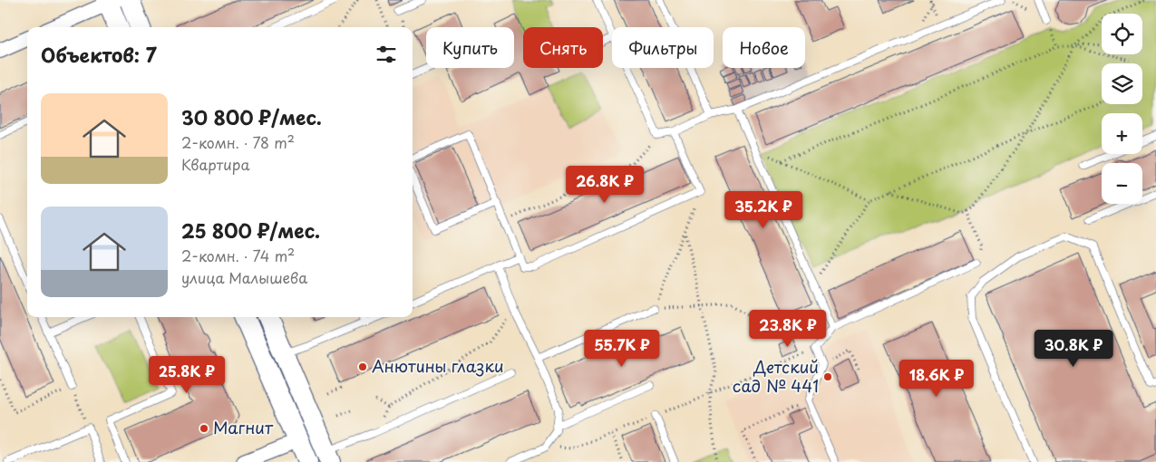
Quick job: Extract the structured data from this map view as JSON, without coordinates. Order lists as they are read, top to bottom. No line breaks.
{"places":["Анютины глазки","Детский сад № 441","Магнит"],"page":{"map_buttons":["+","−"],"chip":["Купить","Снять","Фильтры","Новое"],"heading":"Объектов: 7","list":[{"name":"30 800 ₽/мес.","note":"2-комн. · 78 m² · Квартира"},{"name":"25 800 ₽/мес.","note":"2-комн. · 74 m² · улица Малышева"}],"price":["26.8K ₽","35.2K ₽","23.8K ₽","55.7K ₽","30.8K ₽","25.8K ₽","18.6K ₽"]}}
